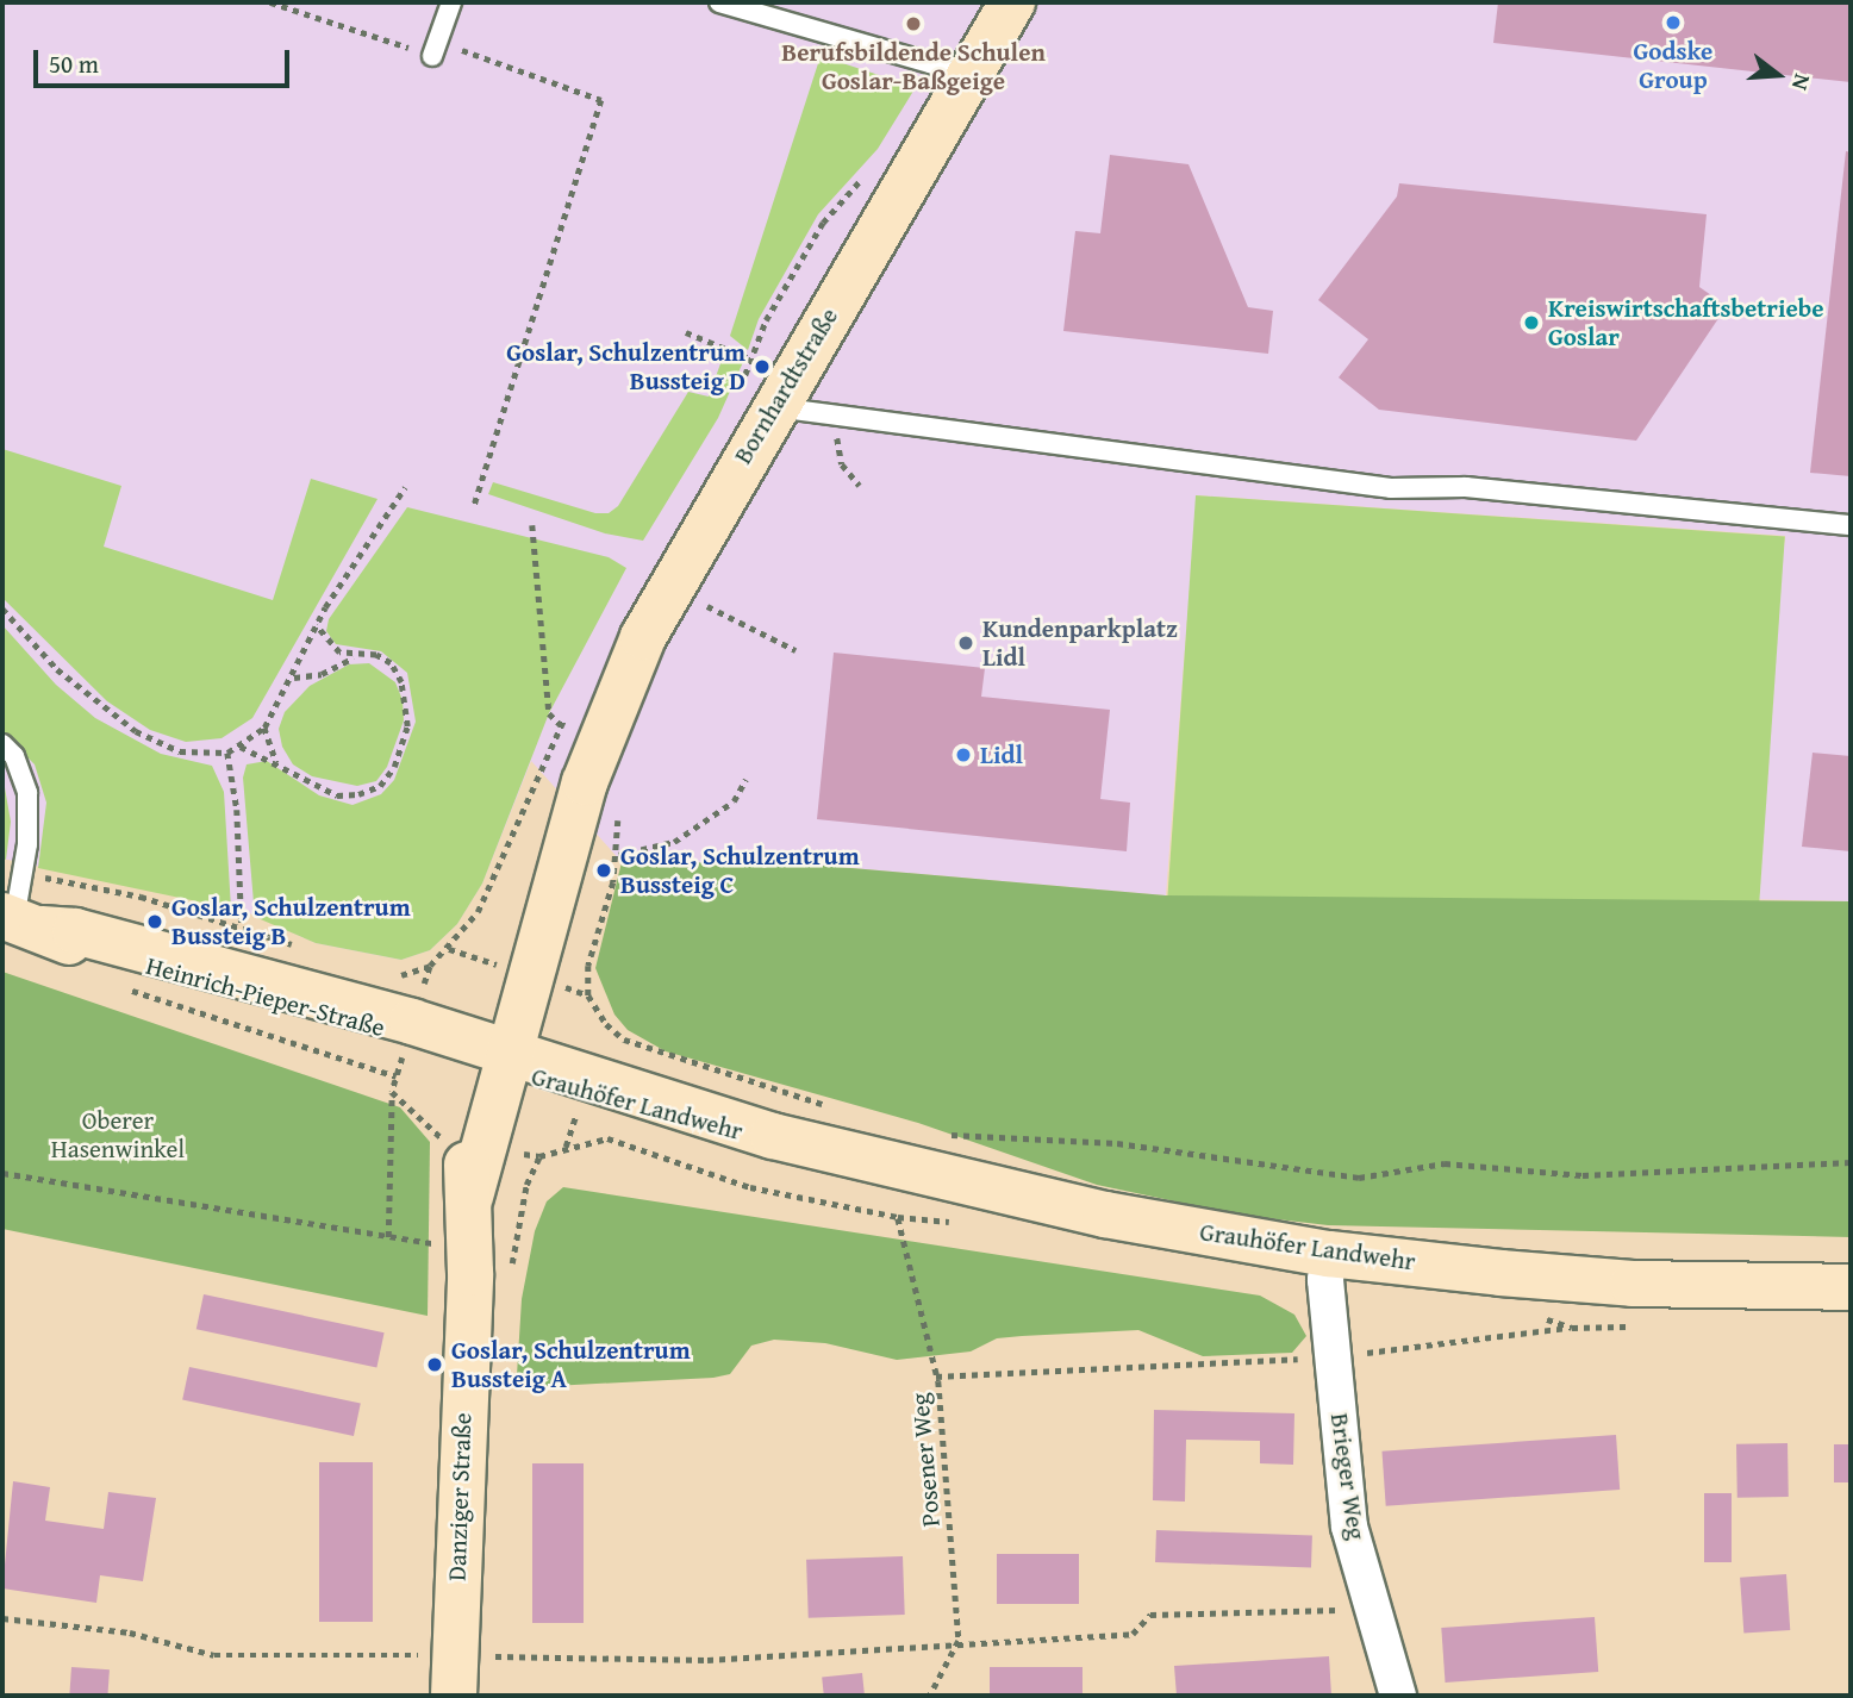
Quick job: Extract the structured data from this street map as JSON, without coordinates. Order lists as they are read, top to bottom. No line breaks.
{"streets":{"street":["Bornhardtstraße","Heinrich-Pieper-Straße","Grauhöfer Landwehr","Brieger Weg","Danziger Straße"],"path":["Posener Weg"]},"crossings":[["Bornhardtstraße","Heinrich-Pieper-Straße"],["Bornhardtstraße","Grauhöfer Landwehr"],["Bornhardtstraße","Danziger Straße"],["Heinrich-Pieper-Straße","Grauhöfer Landwehr"],["Heinrich-Pieper-Straße","Danziger Straße"],["Grauhöfer Landwehr","Brieger Weg"],["Grauhöfer Landwehr","Danziger Straße"]],"parks":["Oberer Hasenwinkel"],"places":["Godske Group","Berufsbildende Schulen Goslar-Baßgeige","Kreiswirtschaftsbetriebe Goslar","Goslar, Schulzentrum Bussteig D","Kundenparkplatz Lidl","Lidl","Goslar, Schulzentrum Bussteig C","Goslar, Schulzentrum Bussteig B","Goslar, Schulzentrum Bussteig A"],"scale_bar":"50 m","north":"right"}
